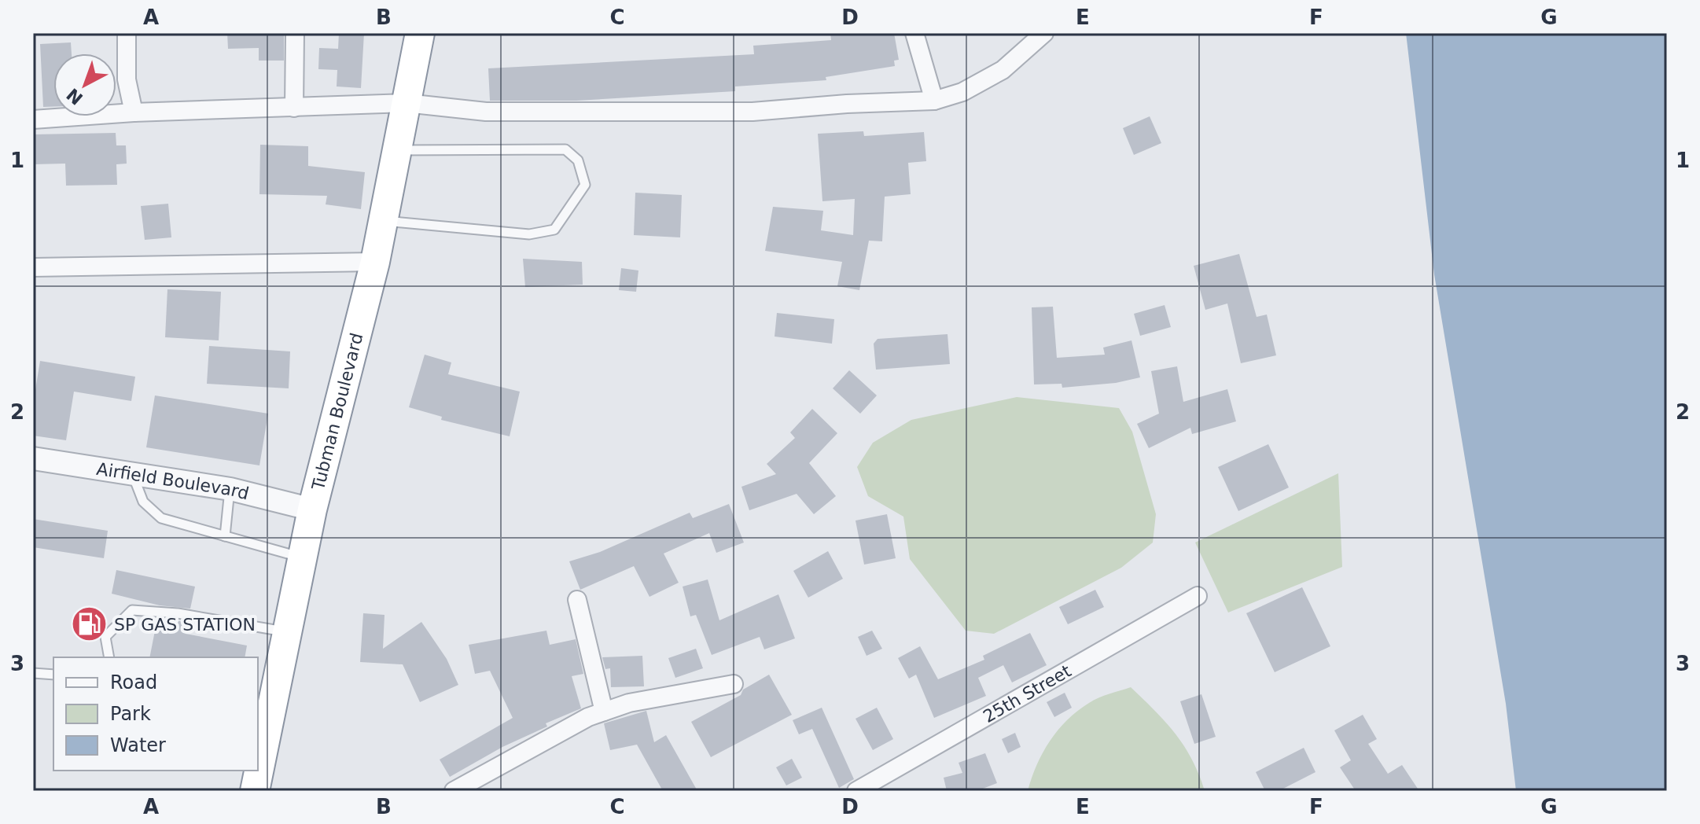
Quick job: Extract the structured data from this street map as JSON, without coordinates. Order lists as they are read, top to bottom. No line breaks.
{"streets":{"highway":["Tubman Boulevard"],"street":["Airfield Boulevard","25th Street"]},"crossings":[["Tubman Boulevard","Airfield Boulevard"]],"places":{"fuel station":["SP GAS STATION"]},"legend":["Road","Park","Water"],"north":"bottom left","grid":{"columns":["A","B","C","D","E","F","G"],"rows":["1","2","3"]}}
